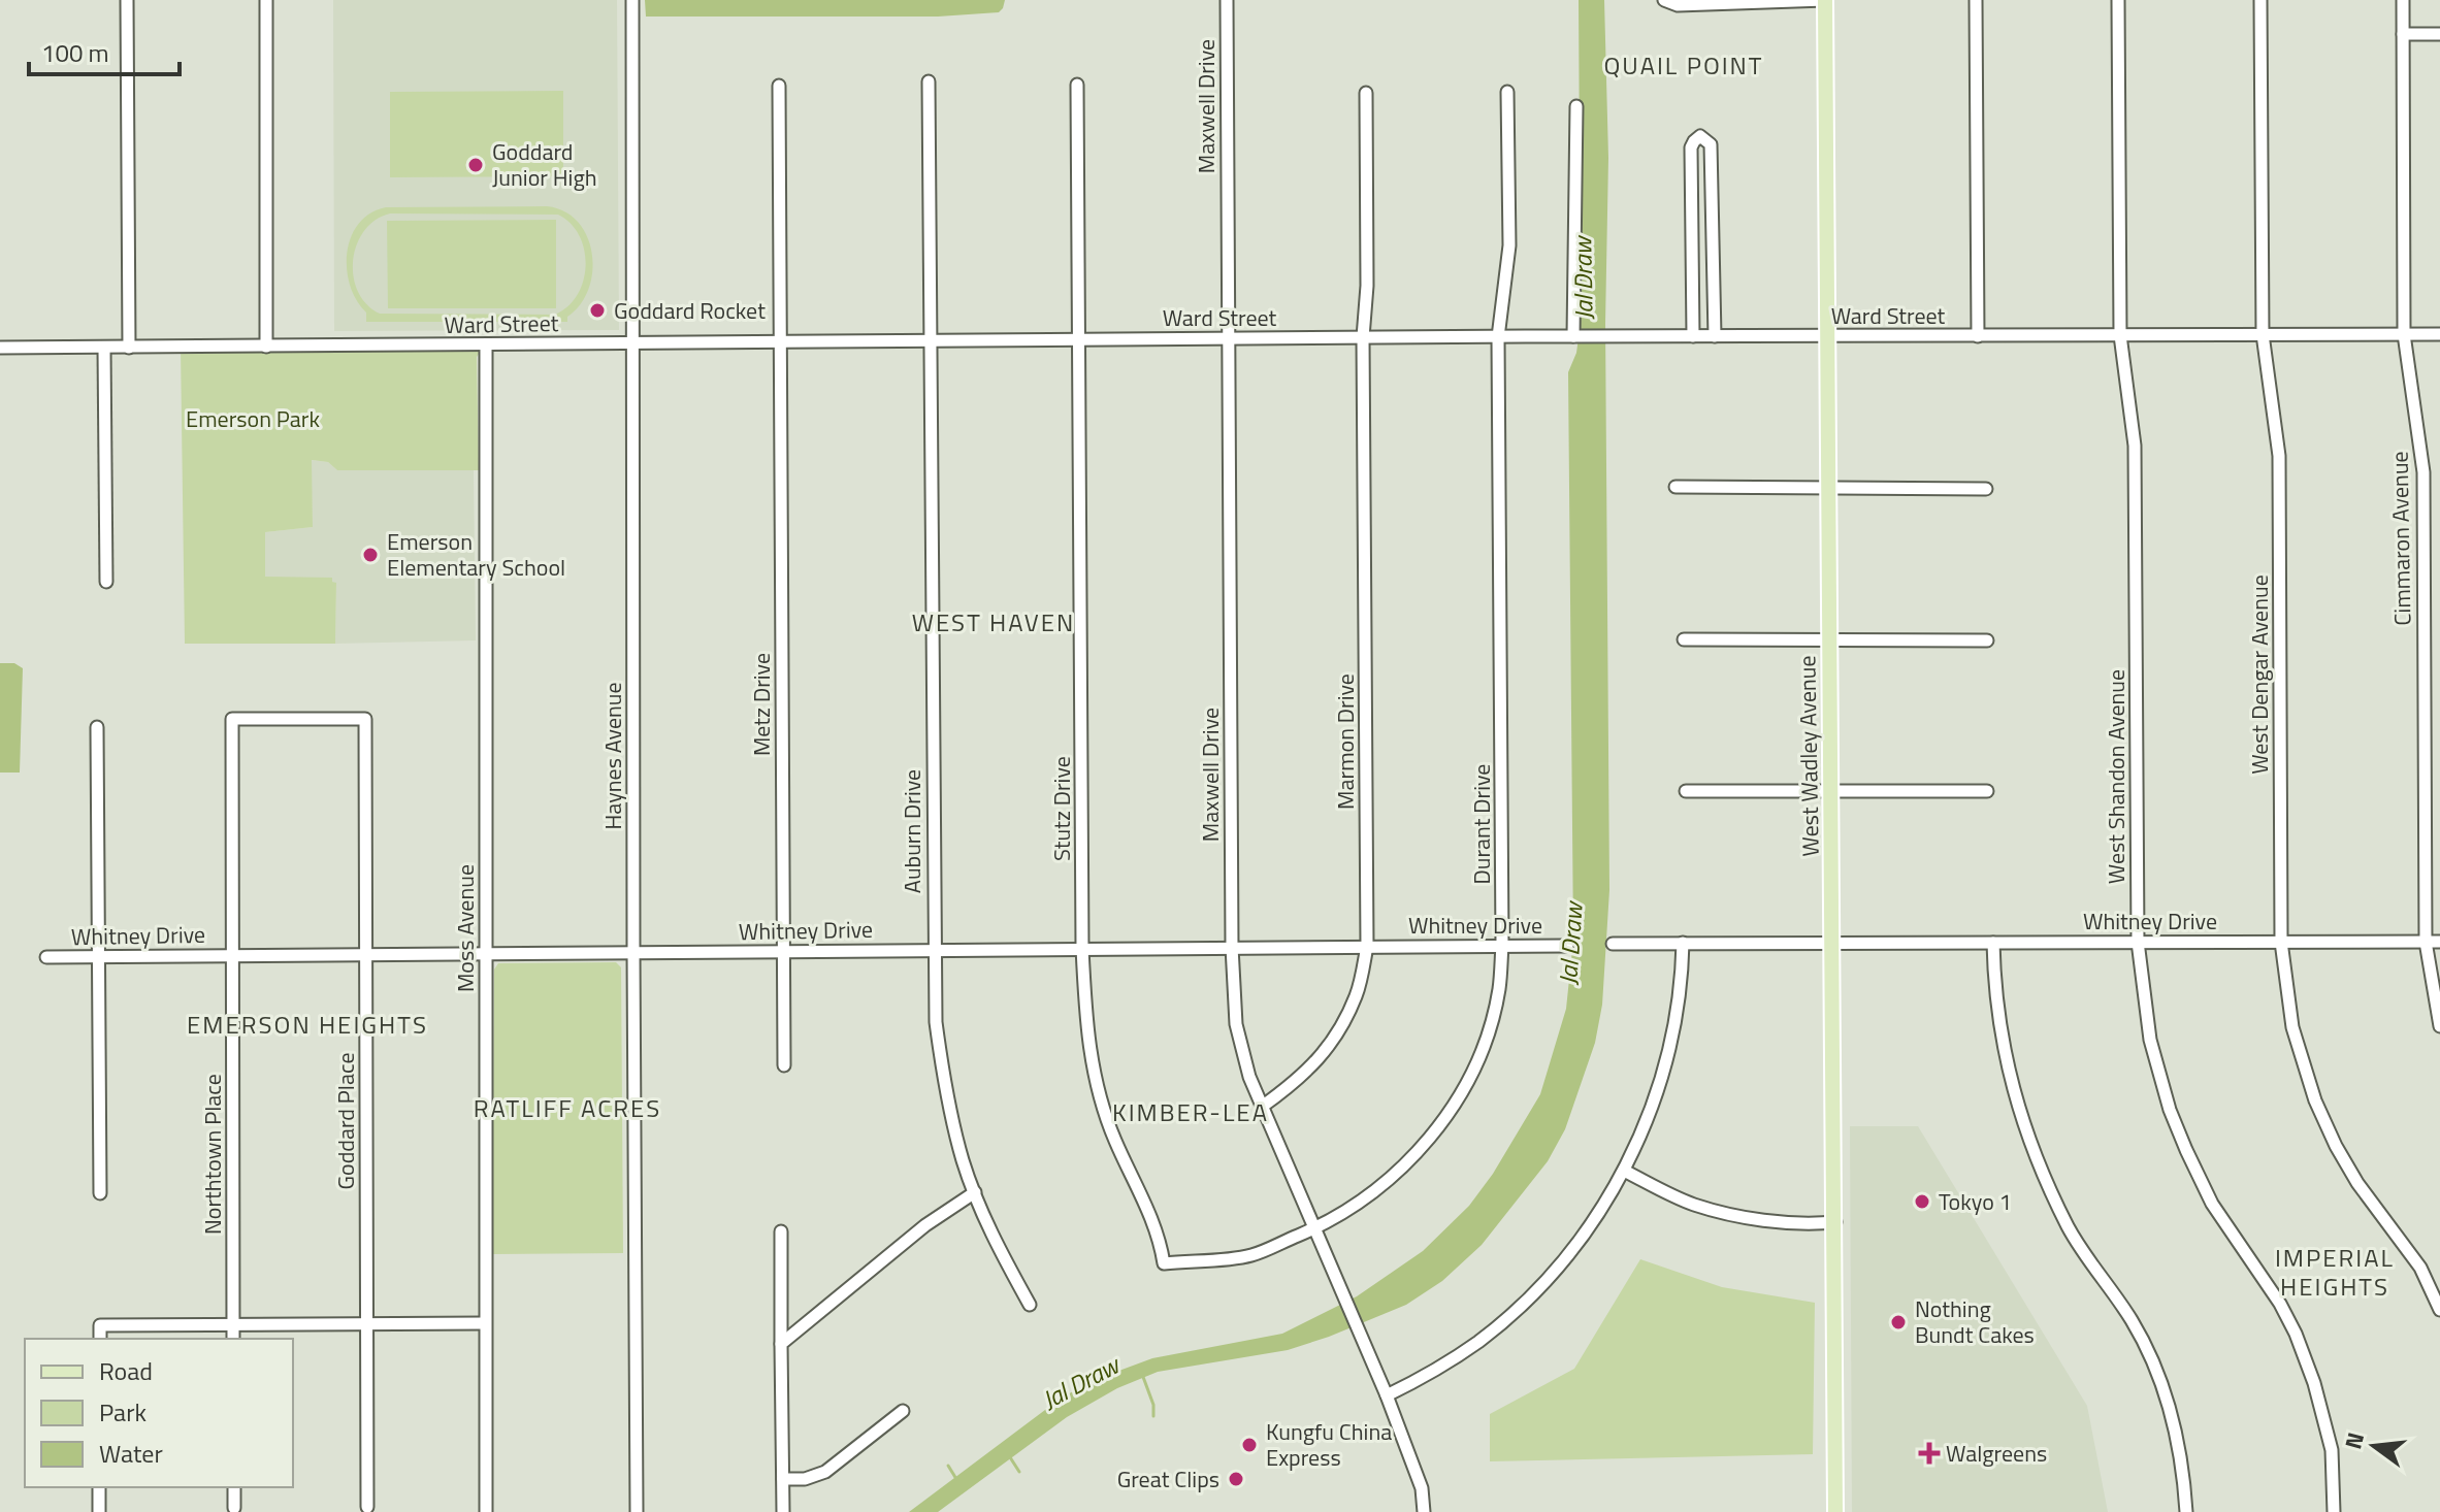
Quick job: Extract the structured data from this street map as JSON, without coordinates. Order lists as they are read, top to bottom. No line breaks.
{"streets":{"main road":["West Wadley Avenue"],"street":["Maxwell Drive","Ward Street","Cimmaron Avenue","West Dengar Avenue","Metz Drive","Marmon Drive","Haynes Avenue","West Shandon Avenue","Stutz Drive","Durant Drive","Auburn Drive","Whitney Drive","Moss Avenue","Goddard Place","Northtown Place"]},"crossings":[["Maxwell Drive","Ward Street"],["Maxwell Drive","Marmon Drive"],["Maxwell Drive","Durant Drive"],["Maxwell Drive","Whitney Drive"],["Ward Street","Cimmaron Avenue"],["Ward Street","West Dengar Avenue"],["Ward Street","Metz Drive"],["Ward Street","Marmon Drive"],["Ward Street","Haynes Avenue"],["Ward Street","West Wadley Avenue"],["Ward Street","West Shandon Avenue"],["Ward Street","Stutz Drive"],["Ward Street","Durant Drive"],["Ward Street","Auburn Drive"],["Ward Street","Moss Avenue"],["Cimmaron Avenue","Whitney Drive"],["West Dengar Avenue","Whitney Drive"],["Metz Drive","Whitney Drive"],["Marmon Drive","Whitney Drive"],["Haynes Avenue","Whitney Drive"],["West Wadley Avenue","Whitney Drive"],["West Shandon Avenue","Whitney Drive"],["Stutz Drive","Durant Drive"],["Stutz Drive","Whitney Drive"],["Durant Drive","Whitney Drive"],["Auburn Drive","Whitney Drive"],["Whitney Drive","Moss Avenue"],["Whitney Drive","Goddard Place"],["Whitney Drive","Northtown Place"],["Goddard Place","Northtown Place"]],"districts":["QUAIL POINT","WEST HAVEN","EMERSON HEIGHTS","RATLIFF ACRES","KIMBER-LEA","IMPERIAL HEIGHTS"],"water":["Jal Draw"],"parks":["Emerson Park"],"places":{"other":["Goddard Junior High","Goddard Rocket","Emerson Elementary School","Tokyo 1","Nothing Bundt Cakes","Kungfu China Express","Great Clips"],"health":["Walgreens"]},"legend":["Road","Park","Water"],"scale_bar":"100 m","north":"left"}
